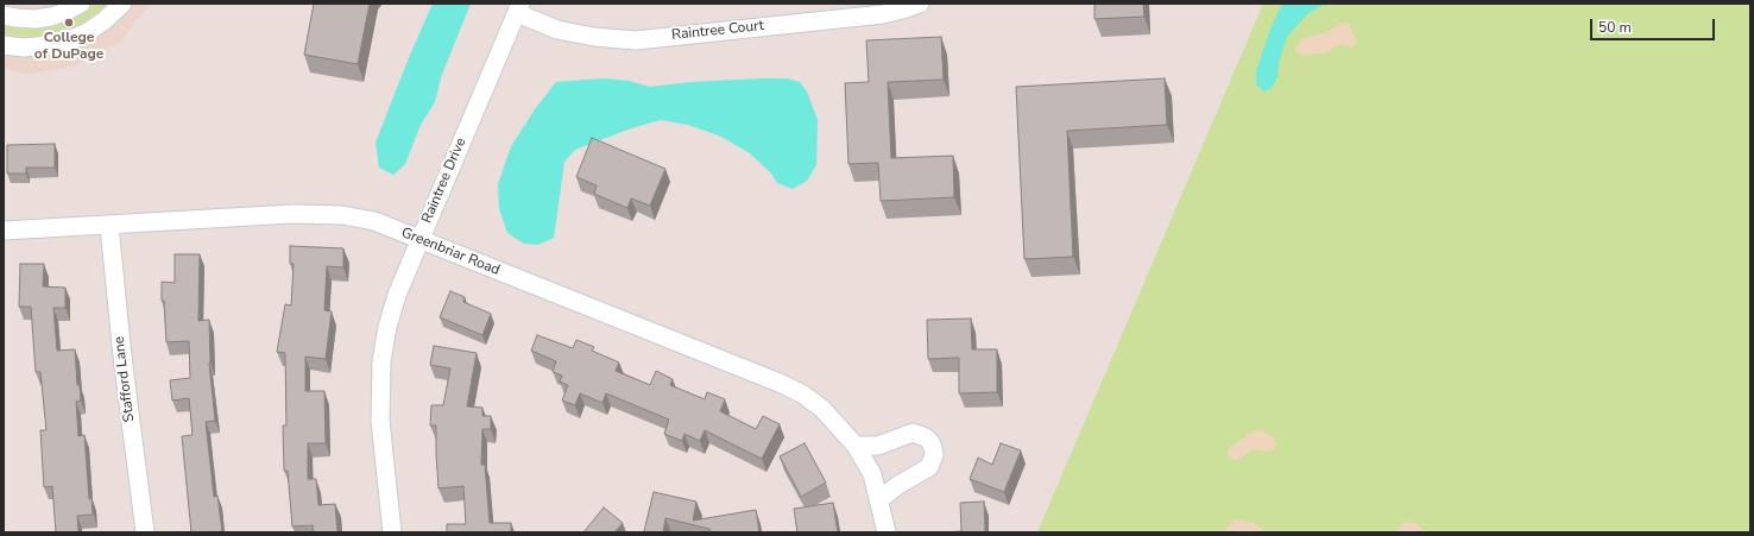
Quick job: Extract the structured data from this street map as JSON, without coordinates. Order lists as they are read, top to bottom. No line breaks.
{"streets":{"street":["Raintree Court","Raintree Drive","Greenbriar Road","Stafford Lane"]},"crossings":[["Raintree Court","Raintree Drive"],["Raintree Drive","Greenbriar Road"],["Greenbriar Road","Stafford Lane"]],"places":["College of DuPage"],"scale_bar":"50 m"}
